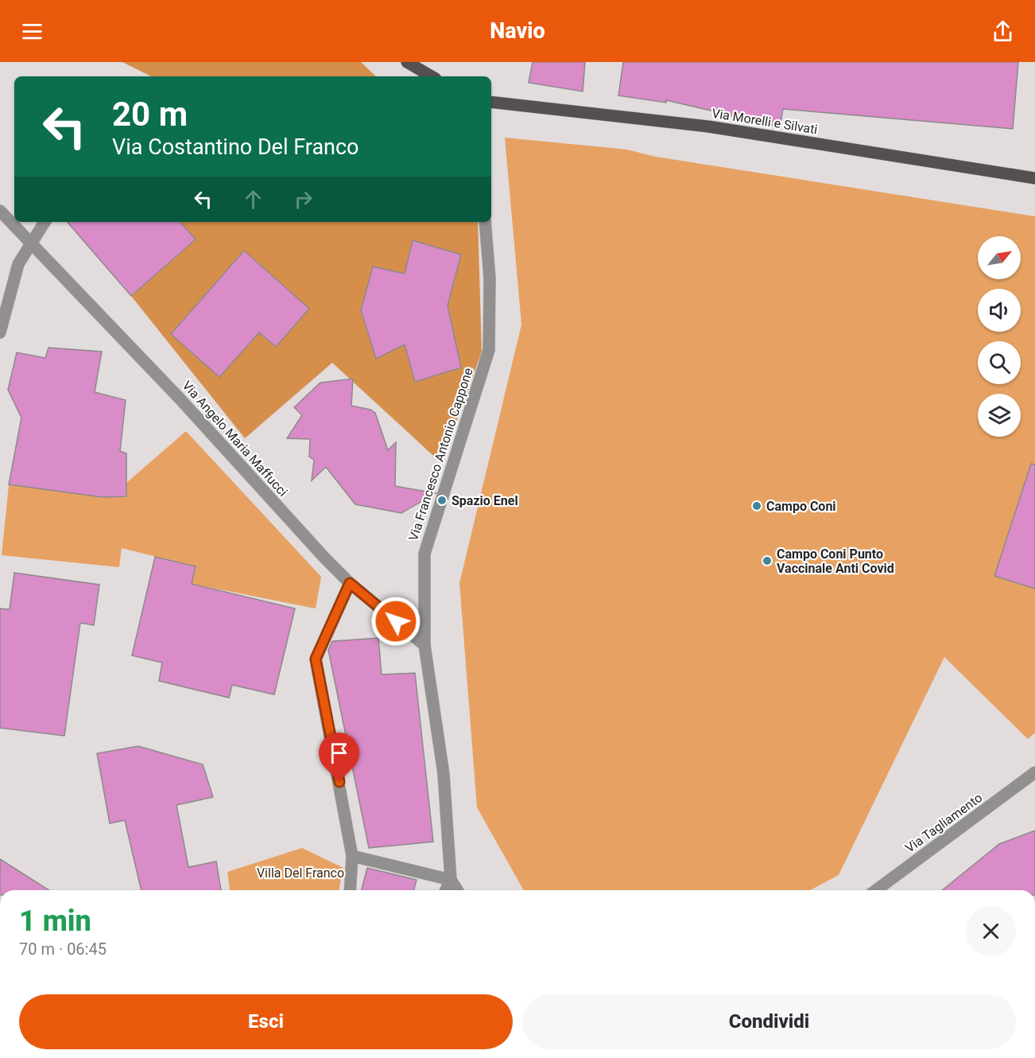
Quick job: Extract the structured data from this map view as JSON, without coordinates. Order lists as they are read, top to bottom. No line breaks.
{"streets":{"main road":["Via Morelli e Silvati"],"street":["Via Angelo Maria Maffucci","Via Francesco Antonio Cappone","Via Tagliamento"]},"crossings":[["Via Angelo Maria Maffucci","Via Francesco Antonio Cappone"]],"parks":["Villa Del Franco"],"places":["Spazio Enel","Campo Coni","Campo Coni Punto Vaccinale Anti Covid"],"north":"top right","page":{"header":"Navio","turn":["20 m","Via Costantino Del Franco"],"heading":["1 min","70 m · 06:45"],"buttons":["Esci","Condividi"]}}
